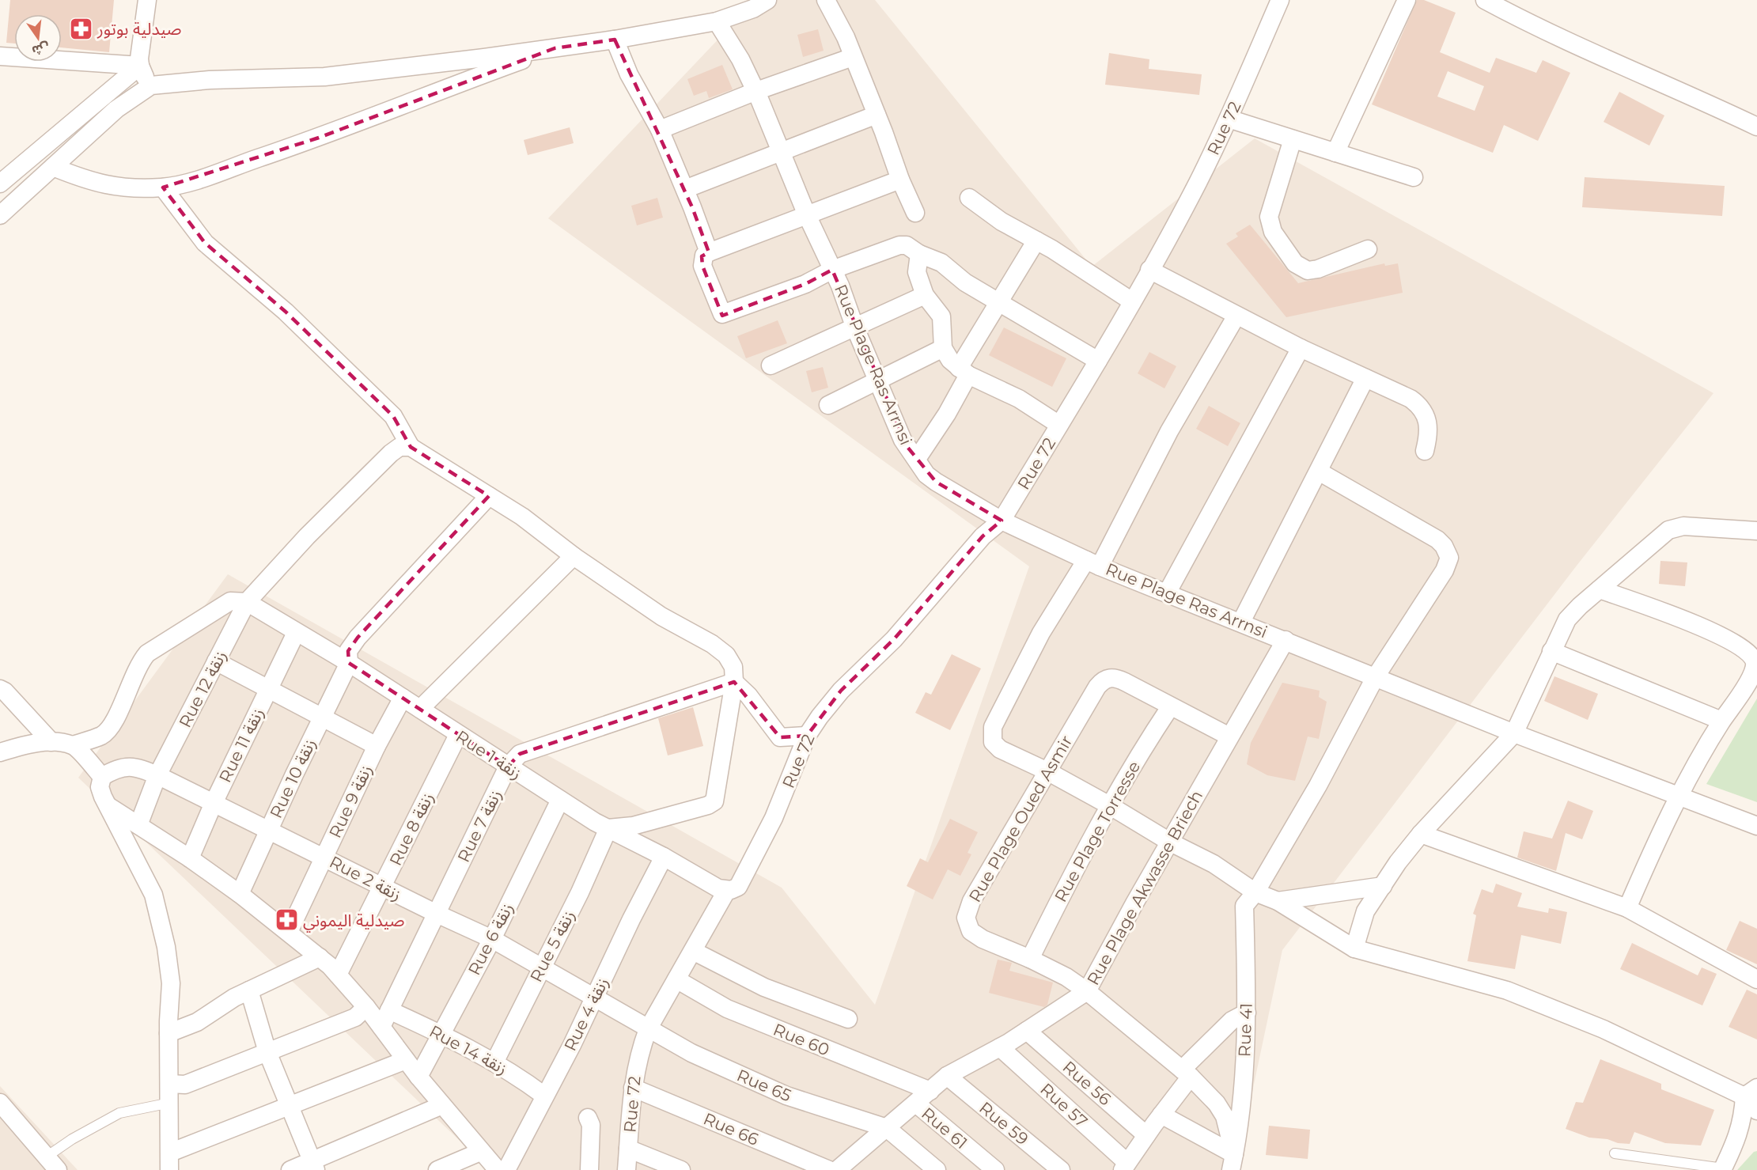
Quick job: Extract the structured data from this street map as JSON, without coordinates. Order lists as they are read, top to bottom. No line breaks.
{"streets":{"street":["Rue 72","Rue Plage Ras Arrnsi","Rue 12 زنقة","Rue 11 زنقة","Rue 1 زنقة","Rue 10 زنقة","Rue 9 زنقة","Rue Plage Oued Asmir","Rue 7 زنقة","Rue 8 زنقة","Rue Plage Torresse","Rue 2 زنقة","Rue Plage Akwasse Briech","Rue 6 زنقة","Rue 5 زنقة","Rue 4 زنقة","Rue 41","Rue 60","Rue 14 زنقة","Rue 56","Rue 65","Rue 57","Rue 59","Rue 61","Rue 66"]},"crossings":[["Rue 72","Rue Plage Ras Arrnsi"],["Rue 72","Rue 1 زنقة"],["Rue 72","Rue 2 زنقة"],["Rue 72","Rue 60"],["Rue 72","Rue 65"],["Rue 72","Rue 66"],["Rue Plage Ras Arrnsi","Rue Plage Akwasse Briech"],["Rue Plage Ras Arrnsi","Rue 41"],["Rue 12 زنقة","Rue 1 زنقة"],["Rue 12 زنقة","Rue 2 زنقة"],["Rue 11 زنقة","Rue 1 زنقة"],["Rue 11 زنقة","Rue 2 زنقة"],["Rue 1 زنقة","Rue 10 زنقة"],["Rue 1 زنقة","Rue 9 زنقة"],["Rue 1 زنقة","Rue 7 زنقة"],["Rue 1 زنقة","Rue 8 زنقة"],["Rue 1 زنقة","Rue 6 زنقة"],["Rue 1 زنقة","Rue 5 زنقة"],["Rue 1 زنقة","Rue 4 زنقة"],["Rue 10 زنقة","Rue 2 زنقة"],["Rue 9 زنقة","Rue 2 زنقة"],["Rue Plage Oued Asmir","Rue Plage Torresse"],["Rue Plage Oued Asmir","Rue Plage Akwasse Briech"],["Rue 7 زنقة","Rue 2 زنقة"],["Rue 7 زنقة","Rue 14 زنقة"],["Rue 8 زنقة","Rue 2 زنقة"],["Rue 2 زنقة","Rue 6 زنقة"],["Rue 2 زنقة","Rue 5 زنقة"],["Rue 2 زنقة","Rue 4 زنقة"],["Rue 2 زنقة","Rue 65"],["Rue Plage Akwasse Briech","Rue 60"],["Rue Plage Akwasse Briech","Rue 56"],["Rue Plage Akwasse Briech","Rue 65"],["Rue Plage Akwasse Briech","Rue 57"],["Rue Plage Akwasse Briech","Rue 59"],["Rue Plage Akwasse Briech","Rue 61"],["Rue 6 زنقة","Rue 14 زنقة"],["Rue 5 زنقة","Rue 14 زنقة"],["Rue 4 زنقة","Rue 14 زنقة"]],"places":{"pharmacy":["صيدلية بوتور","صيدلية اليموني"]},"north":"bottom"}
